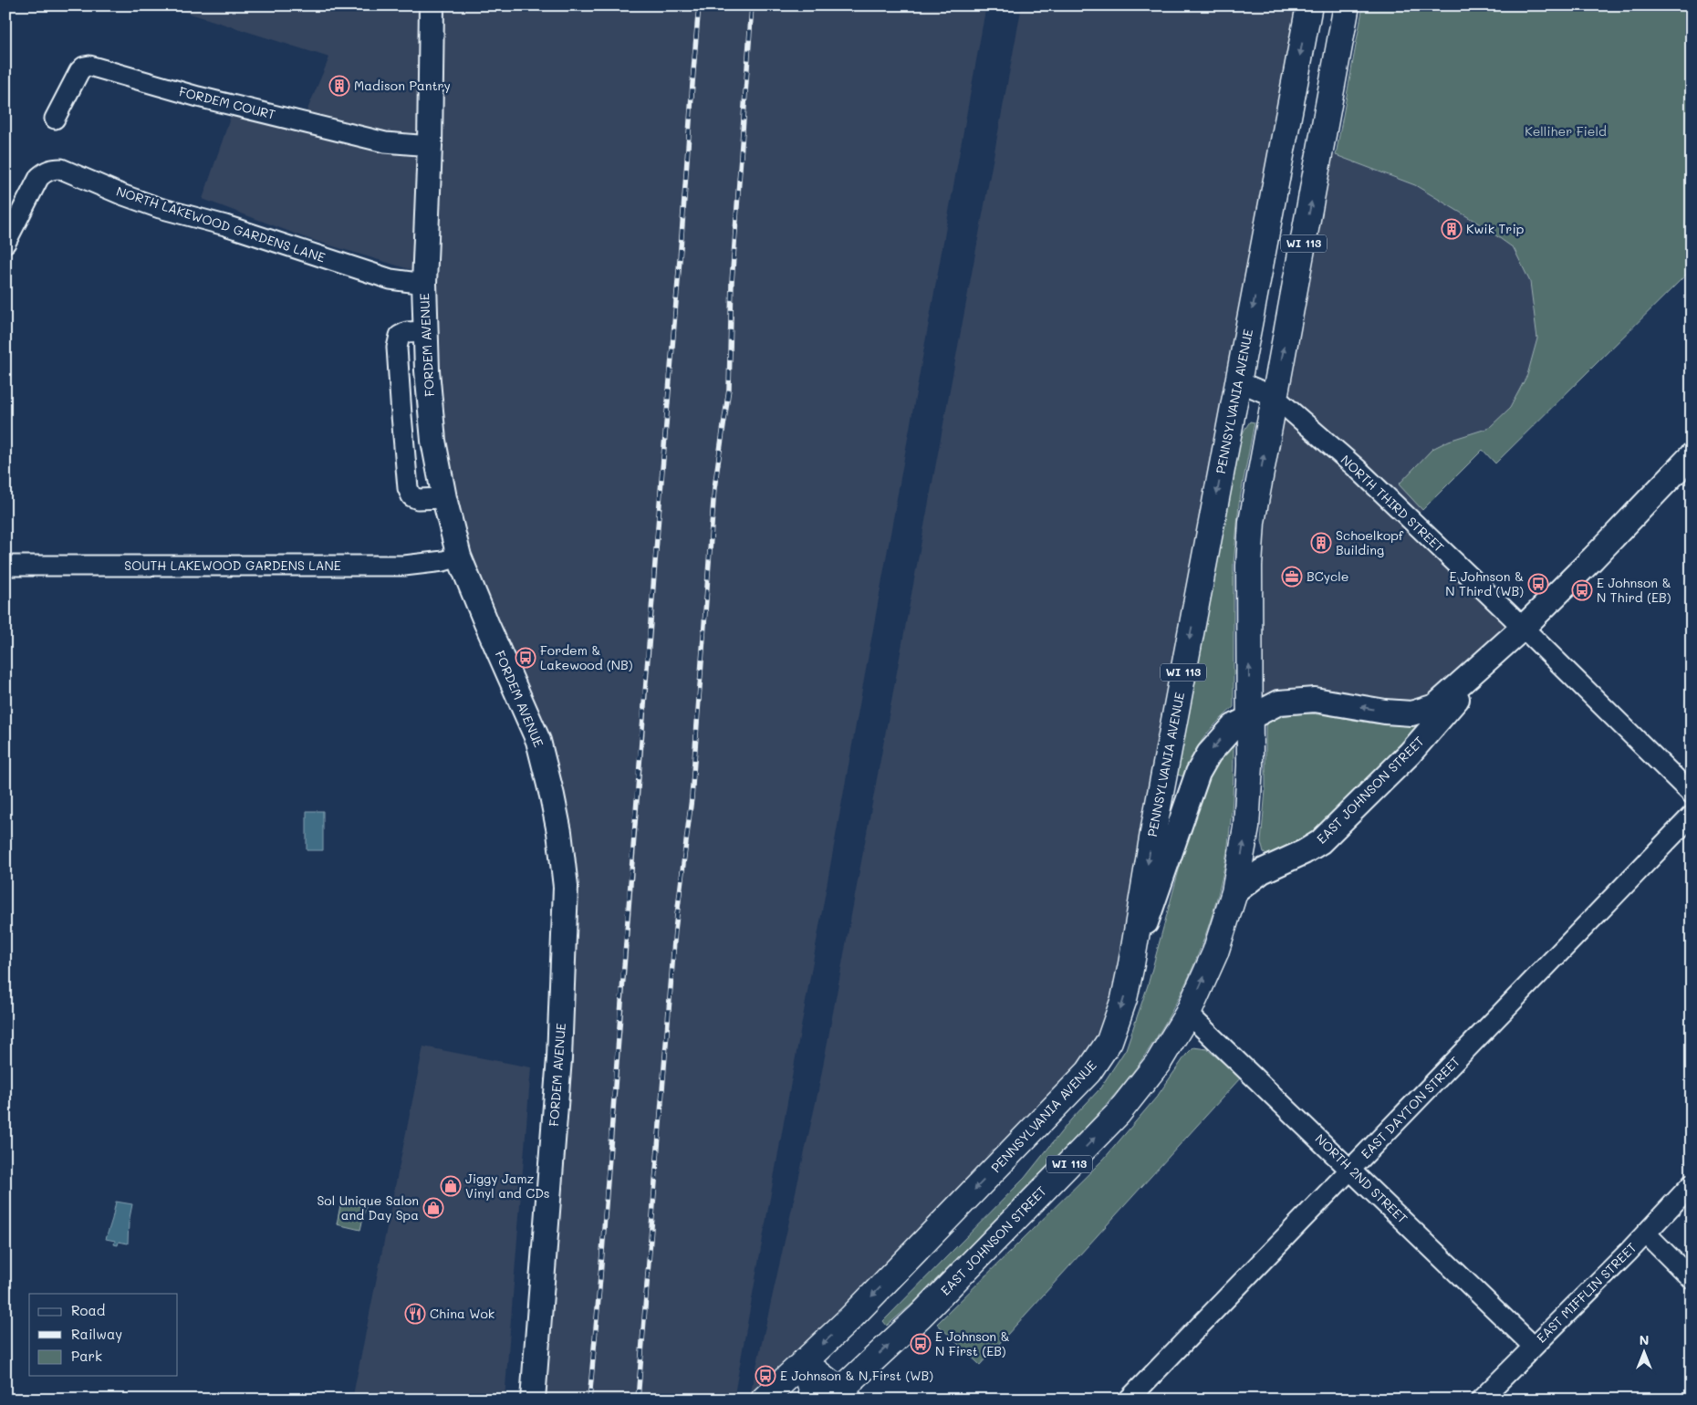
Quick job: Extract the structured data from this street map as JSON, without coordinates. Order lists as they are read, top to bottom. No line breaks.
{"streets":{"main road":["WI 113","PENNSYLVANIA AVENUE","EAST JOHNSON STREET"],"street":["FORDEM COURT","NORTH LAKEWOOD GARDENS LANE","FORDEM AVENUE","NORTH THIRD STREET","SOUTH LAKEWOOD GARDENS LANE","EAST DAYTON STREET","NORTH 2ND STREET","EAST MIFFLIN STREET"]},"crossings":[["FORDEM COURT","FORDEM AVENUE"],["NORTH LAKEWOOD GARDENS LANE","FORDEM AVENUE"],["WI 113","PENNSYLVANIA AVENUE"],["WI 113","NORTH THIRD STREET"],["WI 113","EAST JOHNSON STREET"],["FORDEM AVENUE","SOUTH LAKEWOOD GARDENS LANE"],["PENNSYLVANIA AVENUE","NORTH THIRD STREET"],["PENNSYLVANIA AVENUE","EAST JOHNSON STREET"],["NORTH THIRD STREET","EAST JOHNSON STREET"],["EAST JOHNSON STREET","NORTH 2ND STREET"],["EAST DAYTON STREET","NORTH 2ND STREET"],["NORTH 2ND STREET","EAST MIFFLIN STREET"]],"parks":["Kelliher Field"],"places":{"building":["Madison Pantry","Kwik Trip","Schoelkopf Building"],"office":["BCycle"],"bus stop":["E Johnson & N Third (WB)","E Johnson & N Third (EB)","Fordem & Lakewood (NB)","E Johnson & N First (EB)","E Johnson & N First (WB)"],"shop":["Jiggy Jamz Vinyl and CDs","Sol Unique Salon and Day Spa"],"restaurant":["China Wok"]},"legend":["Road","Railway","Park"],"north":"top"}
